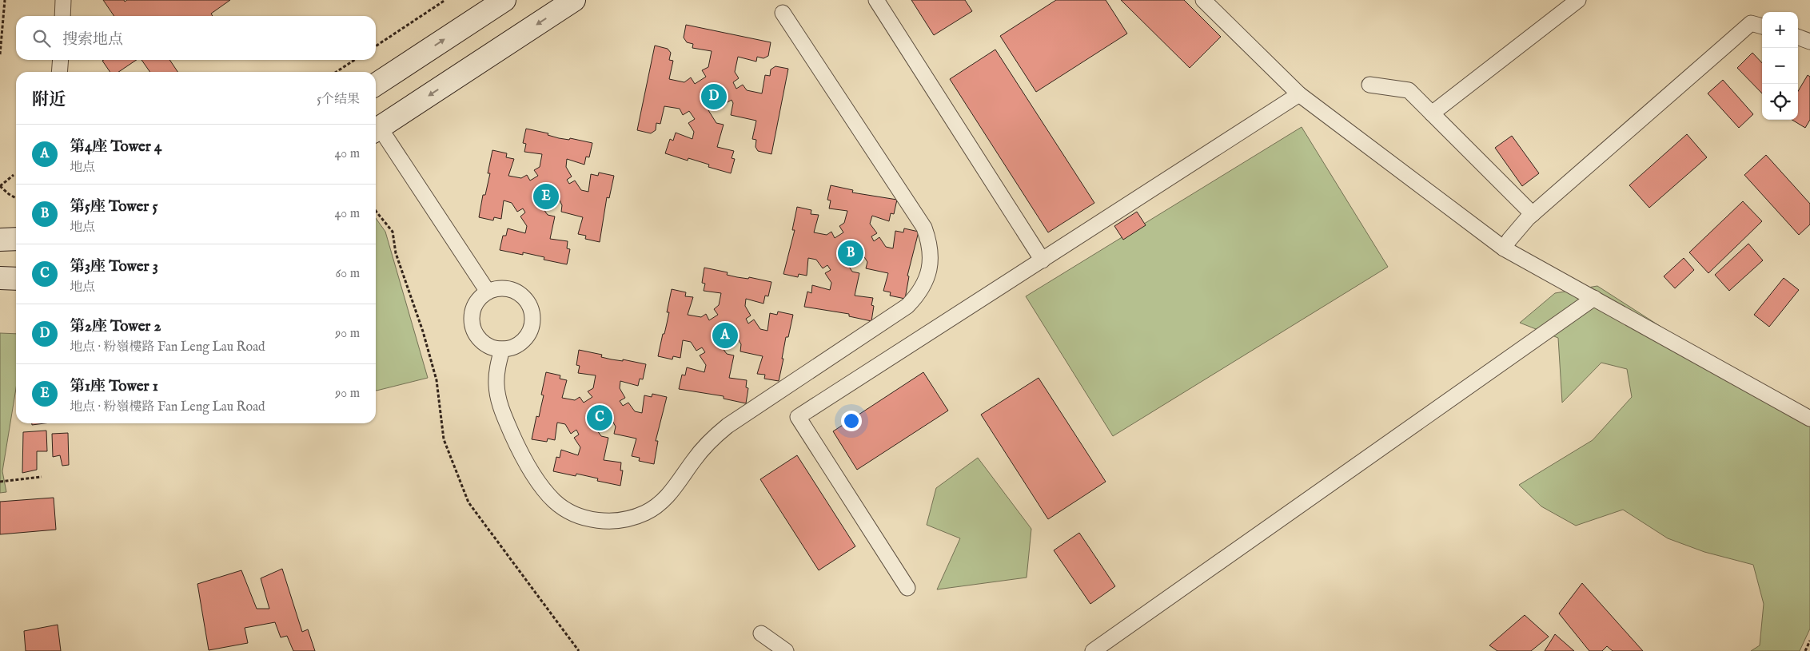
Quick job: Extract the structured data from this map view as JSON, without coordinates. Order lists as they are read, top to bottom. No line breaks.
{"page":{"map_buttons":["+","−"],"search":"搜索地点","heading":["附近","5个结果"],"pins":["D","E","B","A","C"],"list":[{"mark":"A","name":"第4座 Tower 4","note":"地点","value":"40 m"},{"mark":"B","name":"第5座 Tower 5","note":"地点","value":"40 m"},{"mark":"C","name":"第3座 Tower 3","note":"地点","value":"60 m"},{"mark":"D","name":"第2座 Tower 2","note":"地点 · 粉嶺樓路 Fan Leng Lau Road","value":"90 m"},{"mark":"E","name":"第1座 Tower 1","note":"地点 · 粉嶺樓路 Fan Leng Lau Road","value":"90 m"}]}}
